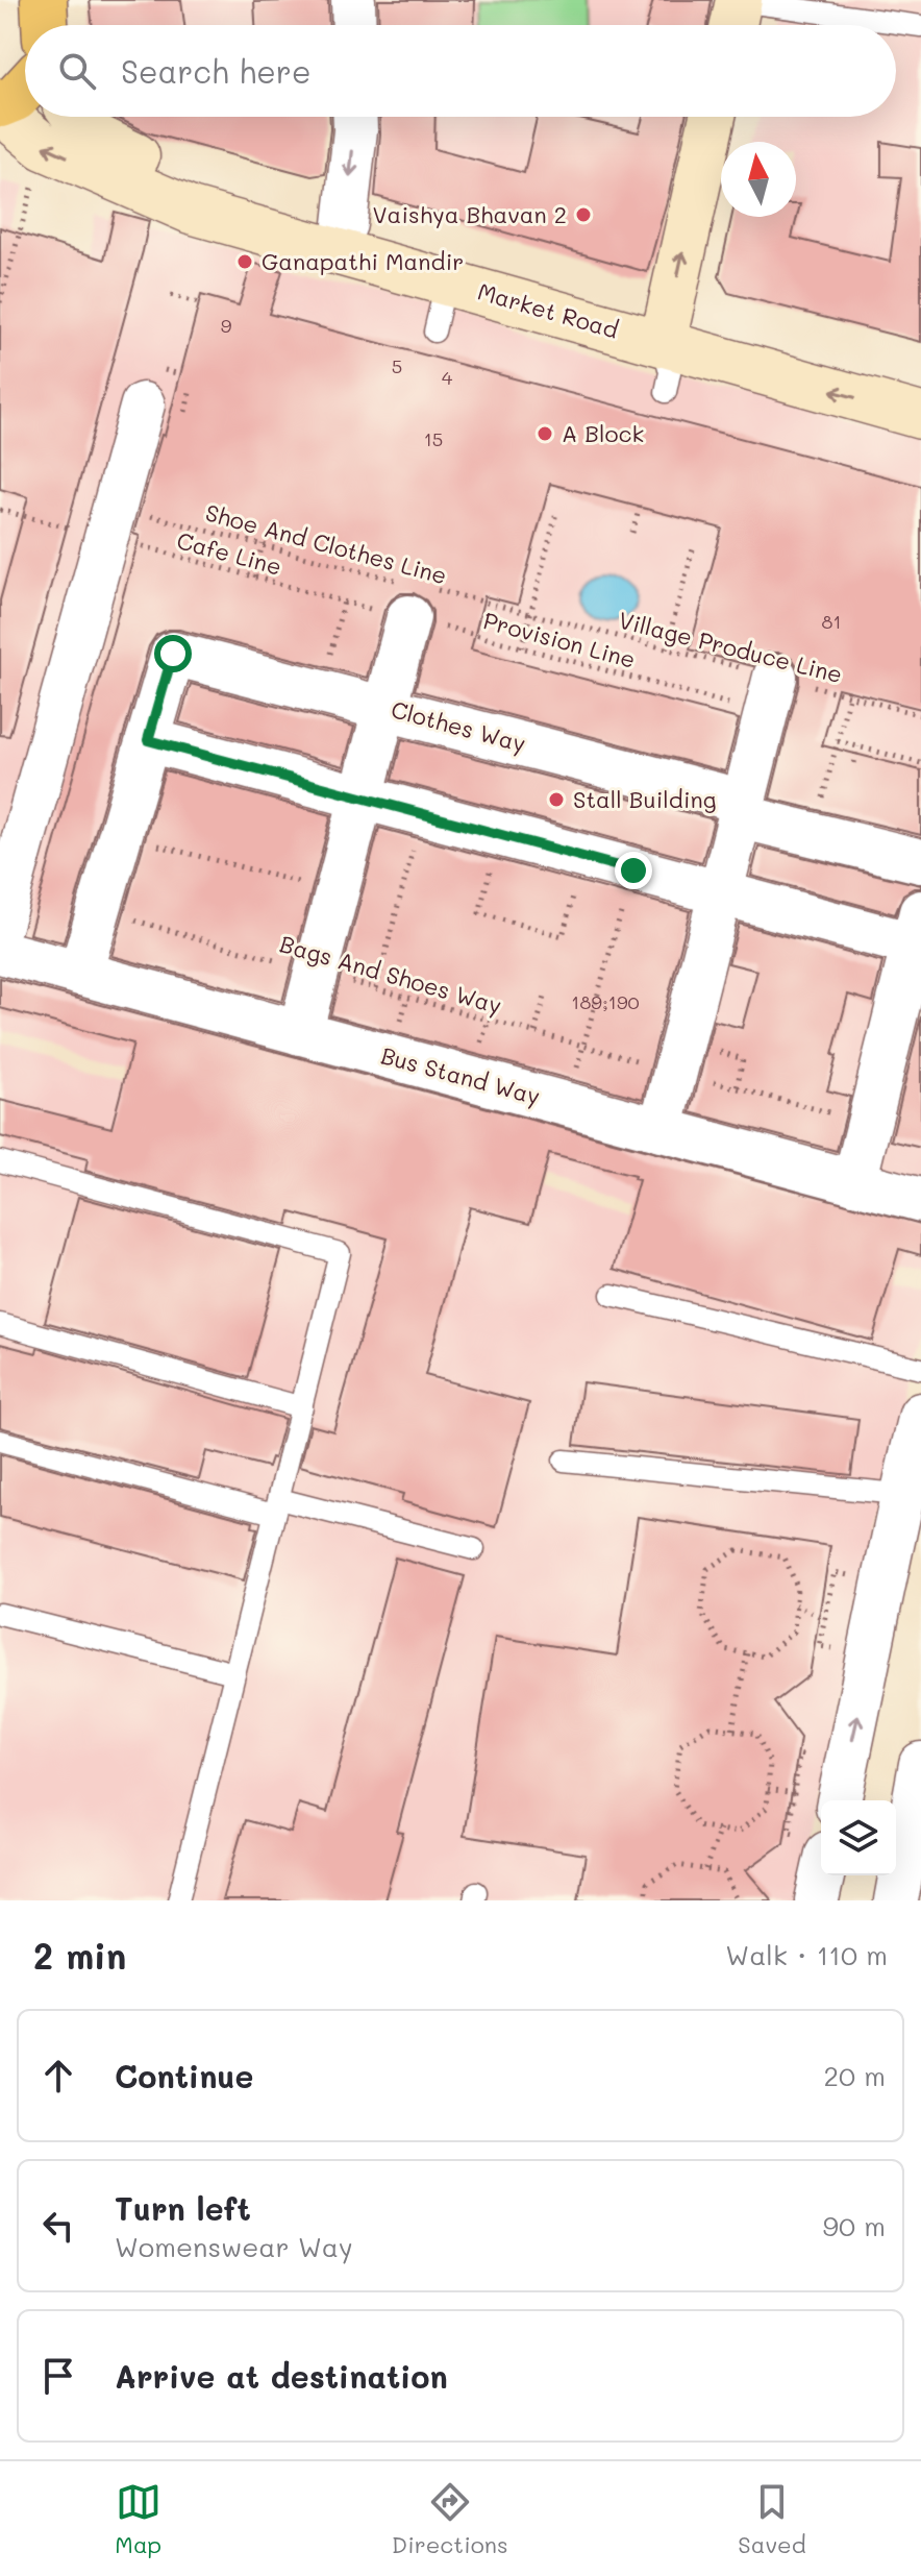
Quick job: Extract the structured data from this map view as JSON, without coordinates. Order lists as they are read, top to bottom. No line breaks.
{"streets":{"main road":["Market Road"],"street":["Clothes Way","Bus Stand Way"],"path":["Shoe And Clothes Line","Cafe Line","Provision Line","Village Produce Line","Bags And Shoes Way"]},"crossings":[["Shoe And Clothes Line","Cafe Line"],["Shoe And Clothes Line","Provision Line"],["Shoe And Clothes Line","Village Produce Line"],["Cafe Line","Provision Line"],["Provision Line","Village Produce Line"]],"places":["Vaishya Bhavan 2","Ganapathi Mandir","A Block","Stall Building"],"house_numbers":["9","5","4","15","81","189;190"],"north":"top","page":{"search":"Search here","heading":["2 min","Walk · 110 m"],"list":[["Continue","20 m"],["Turn left","Womenswear Way","90 m"],"Arrive at destination"],"nav":["Map","Directions","Saved"]}}
